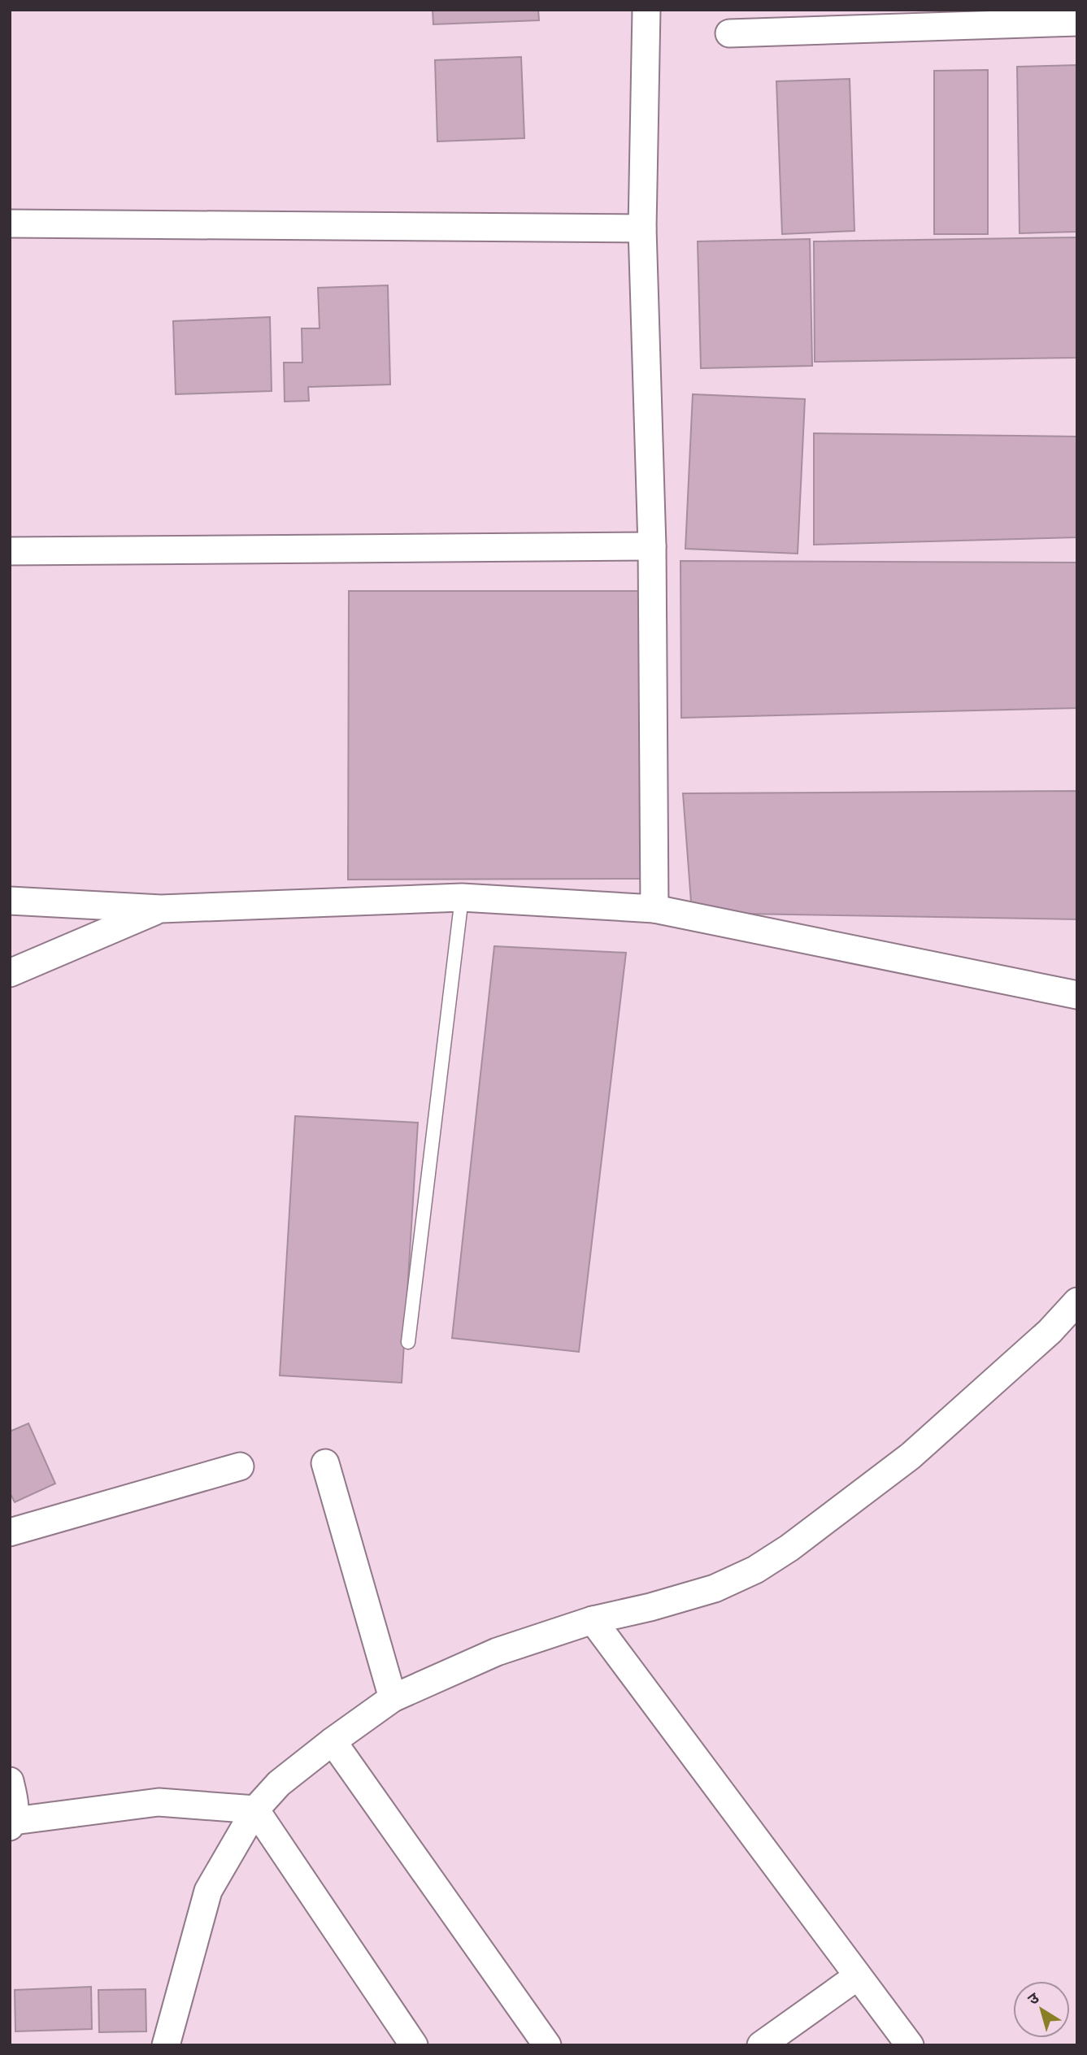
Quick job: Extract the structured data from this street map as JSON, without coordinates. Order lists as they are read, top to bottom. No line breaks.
{"north":"top left"}
